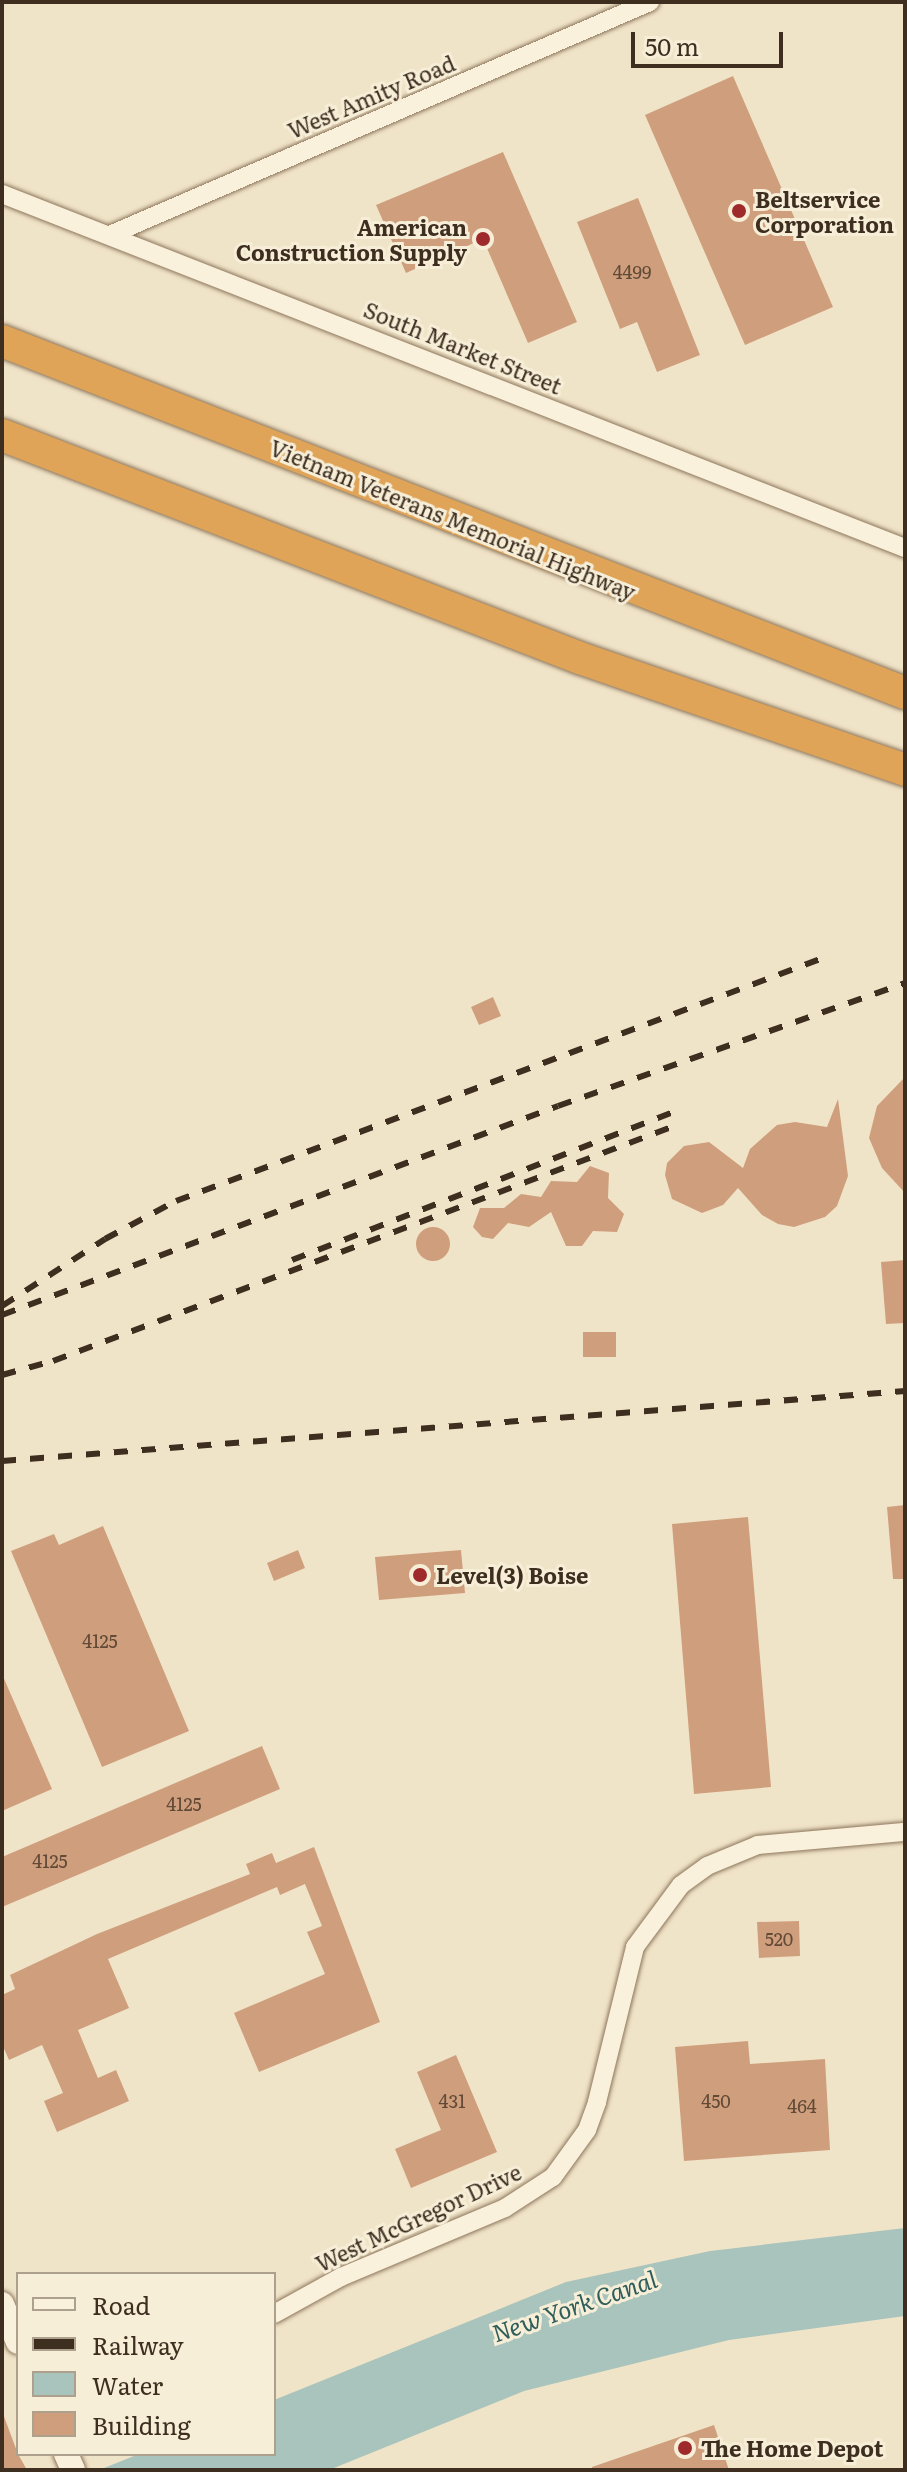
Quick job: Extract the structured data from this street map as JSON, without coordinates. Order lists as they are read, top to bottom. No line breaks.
{"streets":{"highway":["Vietnam Veterans Memorial Highway"],"street":["West Amity Road","South Market Street","West McGregor Drive"]},"crossings":[["West Amity Road","South Market Street"]],"water":["New York Canal"],"places":["Beltservice Corporation","American Construction Supply","Level(3) Boise","The Home Depot"],"house_numbers":["4499","4125","4125","4125","520","431","450","464"],"legend":["Road","Railway","Water","Building"],"scale_bar":"50 m"}
